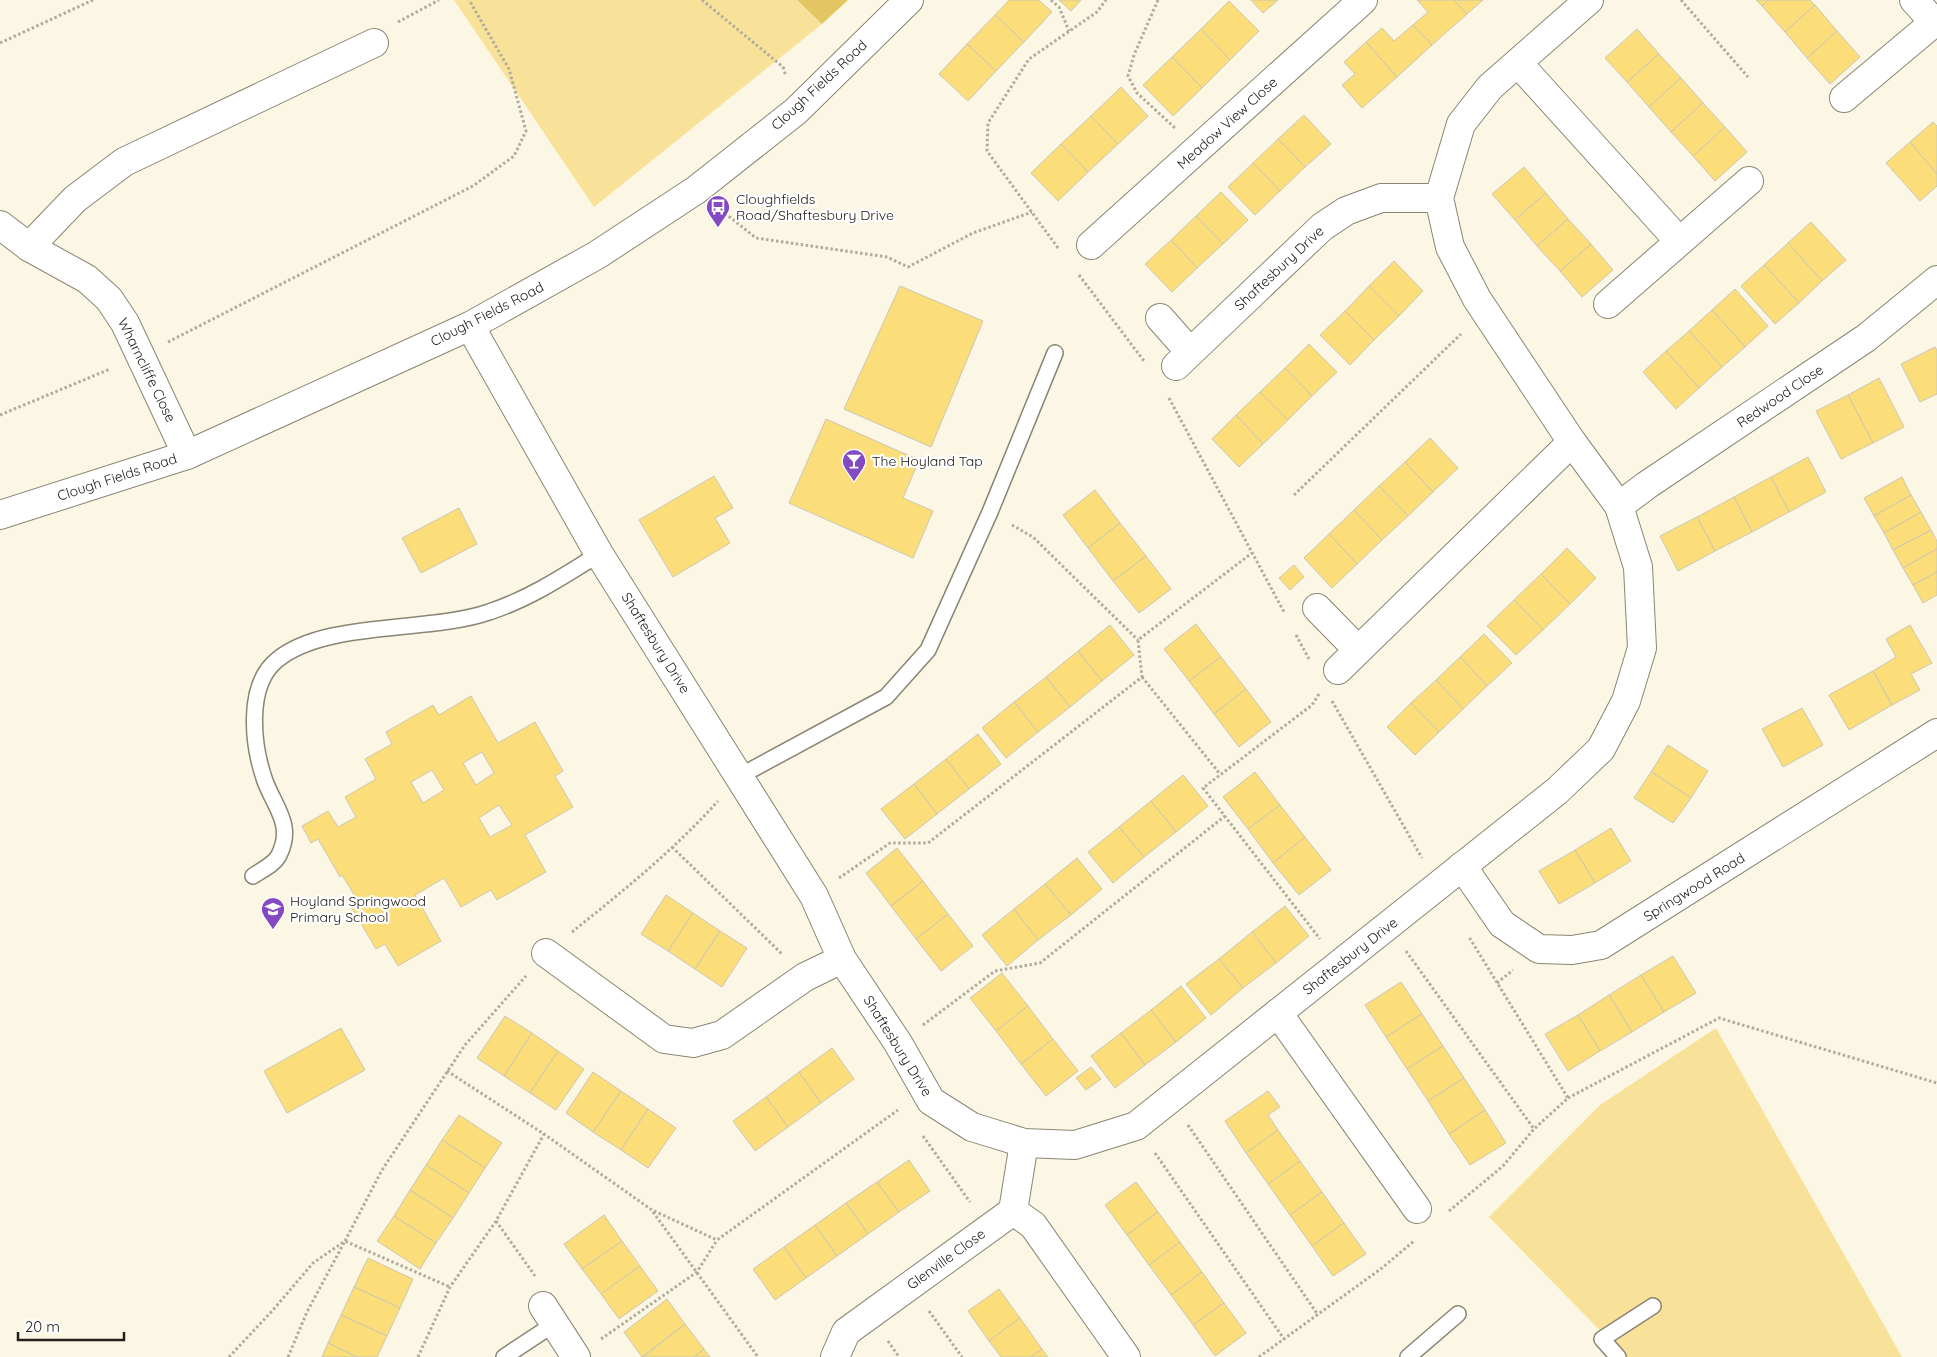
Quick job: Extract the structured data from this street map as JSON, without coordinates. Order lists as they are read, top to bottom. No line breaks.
{"streets":{"street":["Clough Fields Road","Meadow View Close","Shaftesbury Drive","Wharncliffe Close","Redwood Close","Springwood Road","Glenville Close"]},"crossings":[["Clough Fields Road","Shaftesbury Drive"],["Clough Fields Road","Wharncliffe Close"],["Shaftesbury Drive","Redwood Close"],["Shaftesbury Drive","Springwood Road"]],"places":{"bus stop":["Cloughfields Road/Shaftesbury Drive"],"bar":["The Hoyland Tap"],"school or university":["Hoyland Springwood Primary School"]},"scale_bar":"20 m"}
